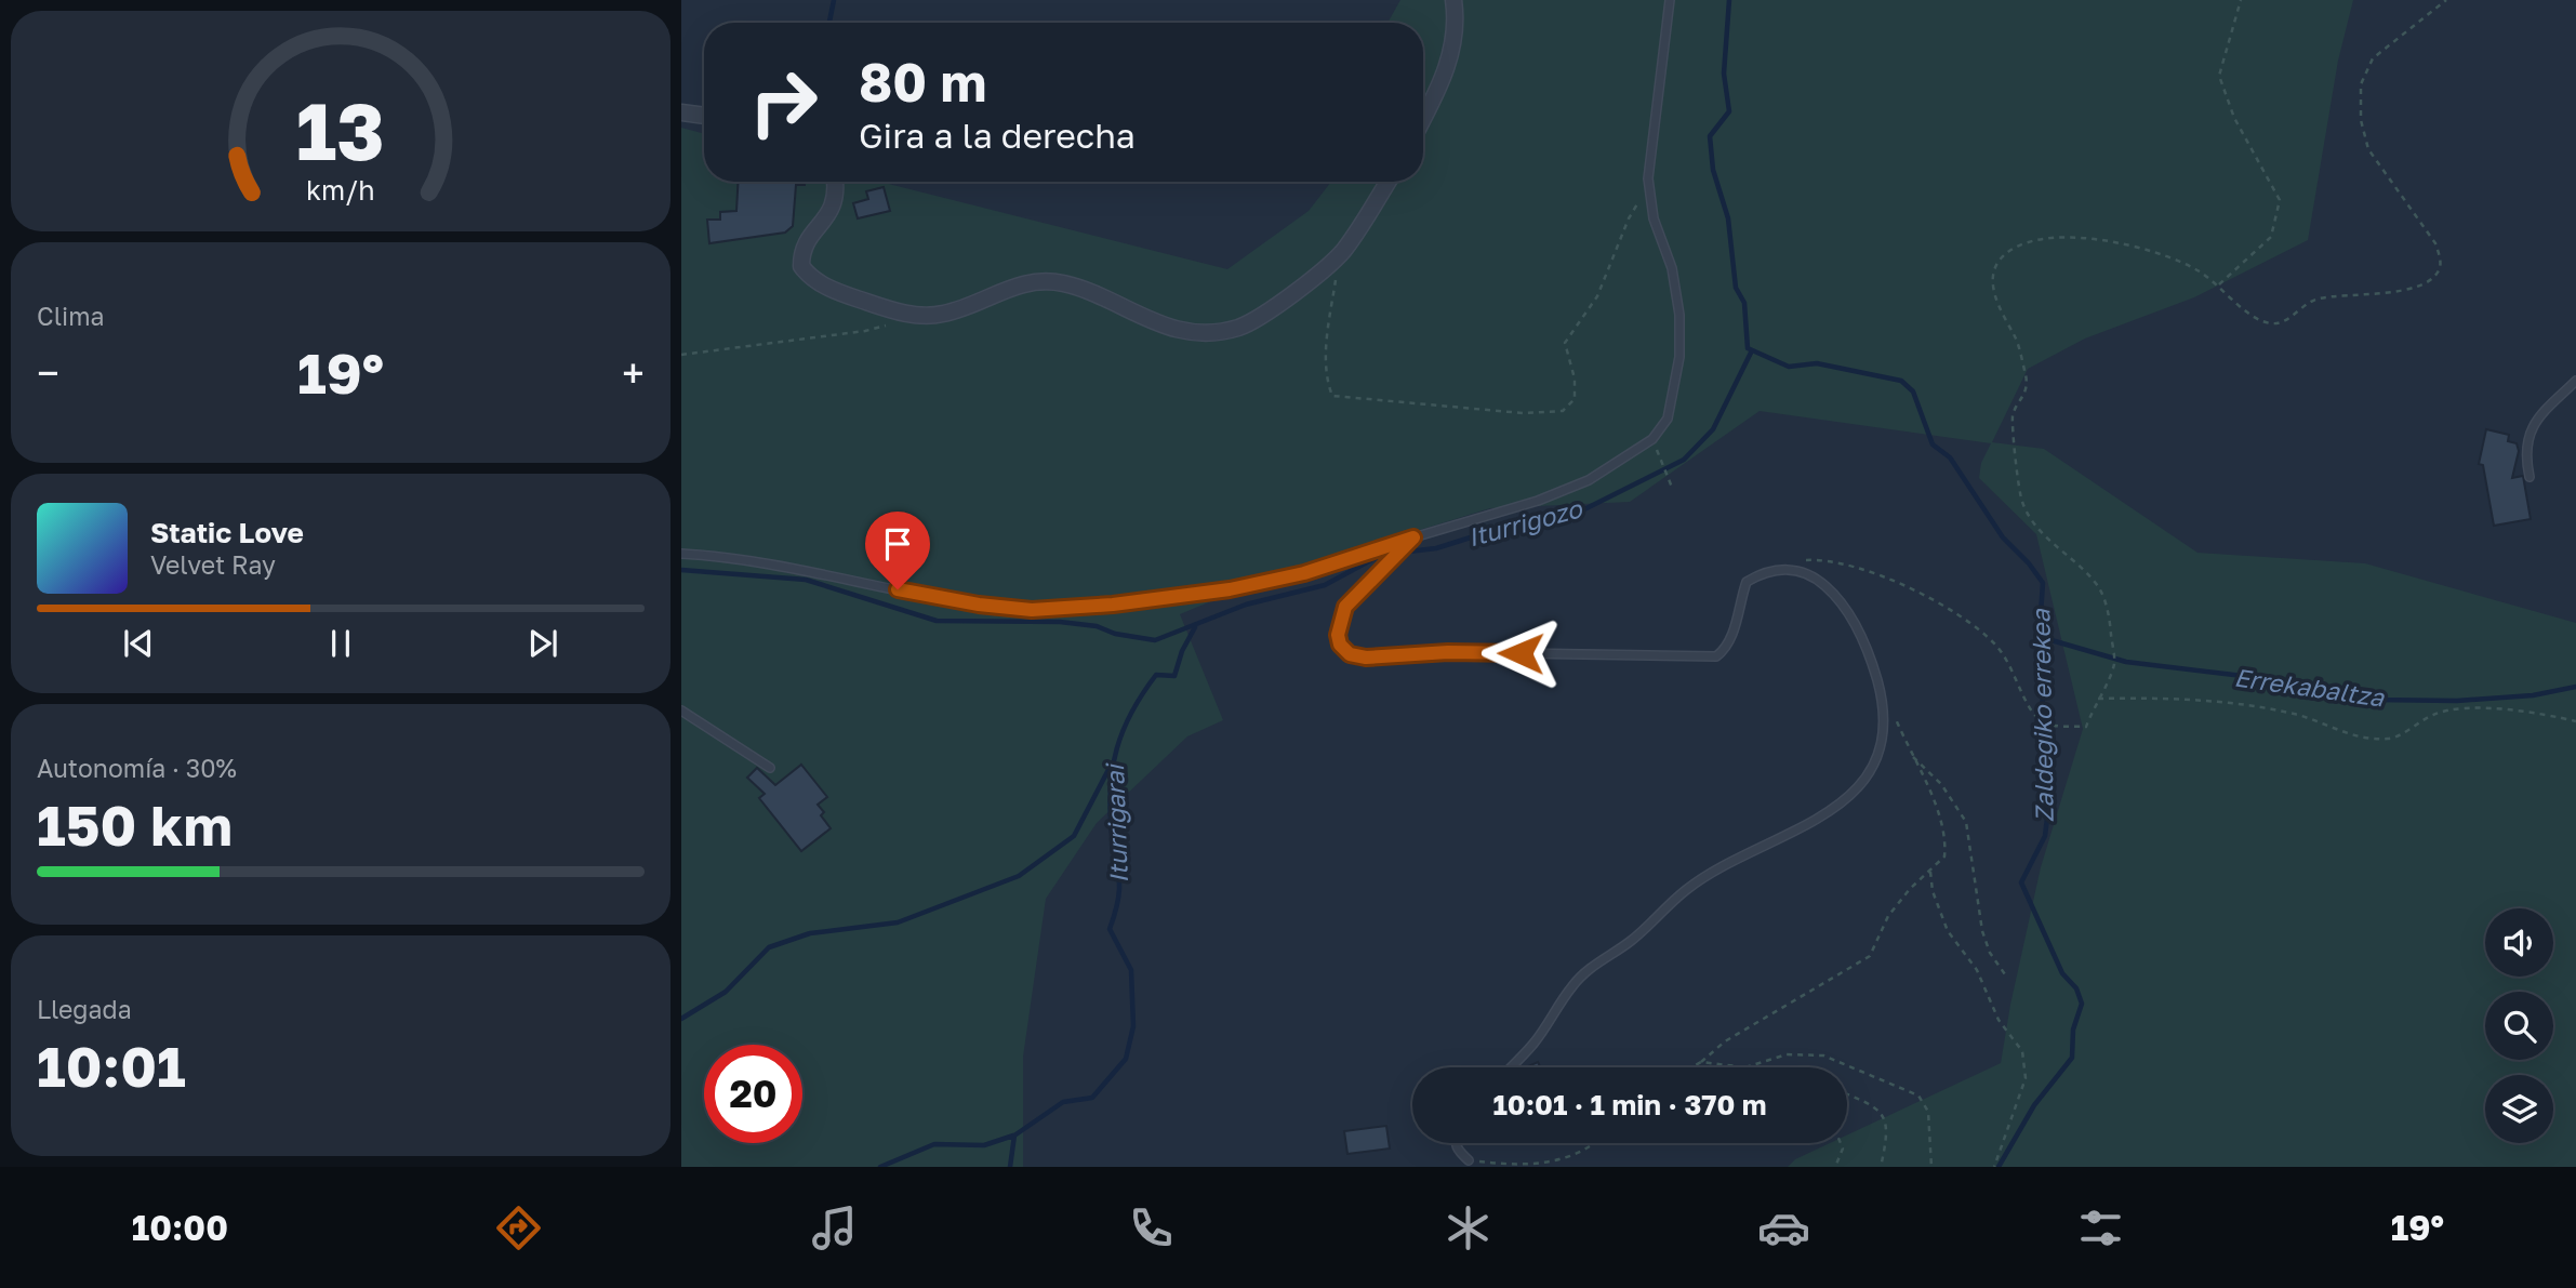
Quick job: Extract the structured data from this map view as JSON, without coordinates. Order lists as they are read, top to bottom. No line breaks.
{"water":["Iturrigozo","Errekabaltza","Zaldegiko errekea","Iturrigarai"],"page":{"turn":["80 m","Gira a la derecha"],"tile":["Clima",["Autonomía · 30%","150 km"],["Llegada","10:01"]],"heat":["−","19°","+"],"song":["Static Love","Velvet Ray"],"limit":"20","trip":"10:01 · 1 min · 370 m","tabs":["10:00","19°"],"gauge":["13","km/h"]}}
